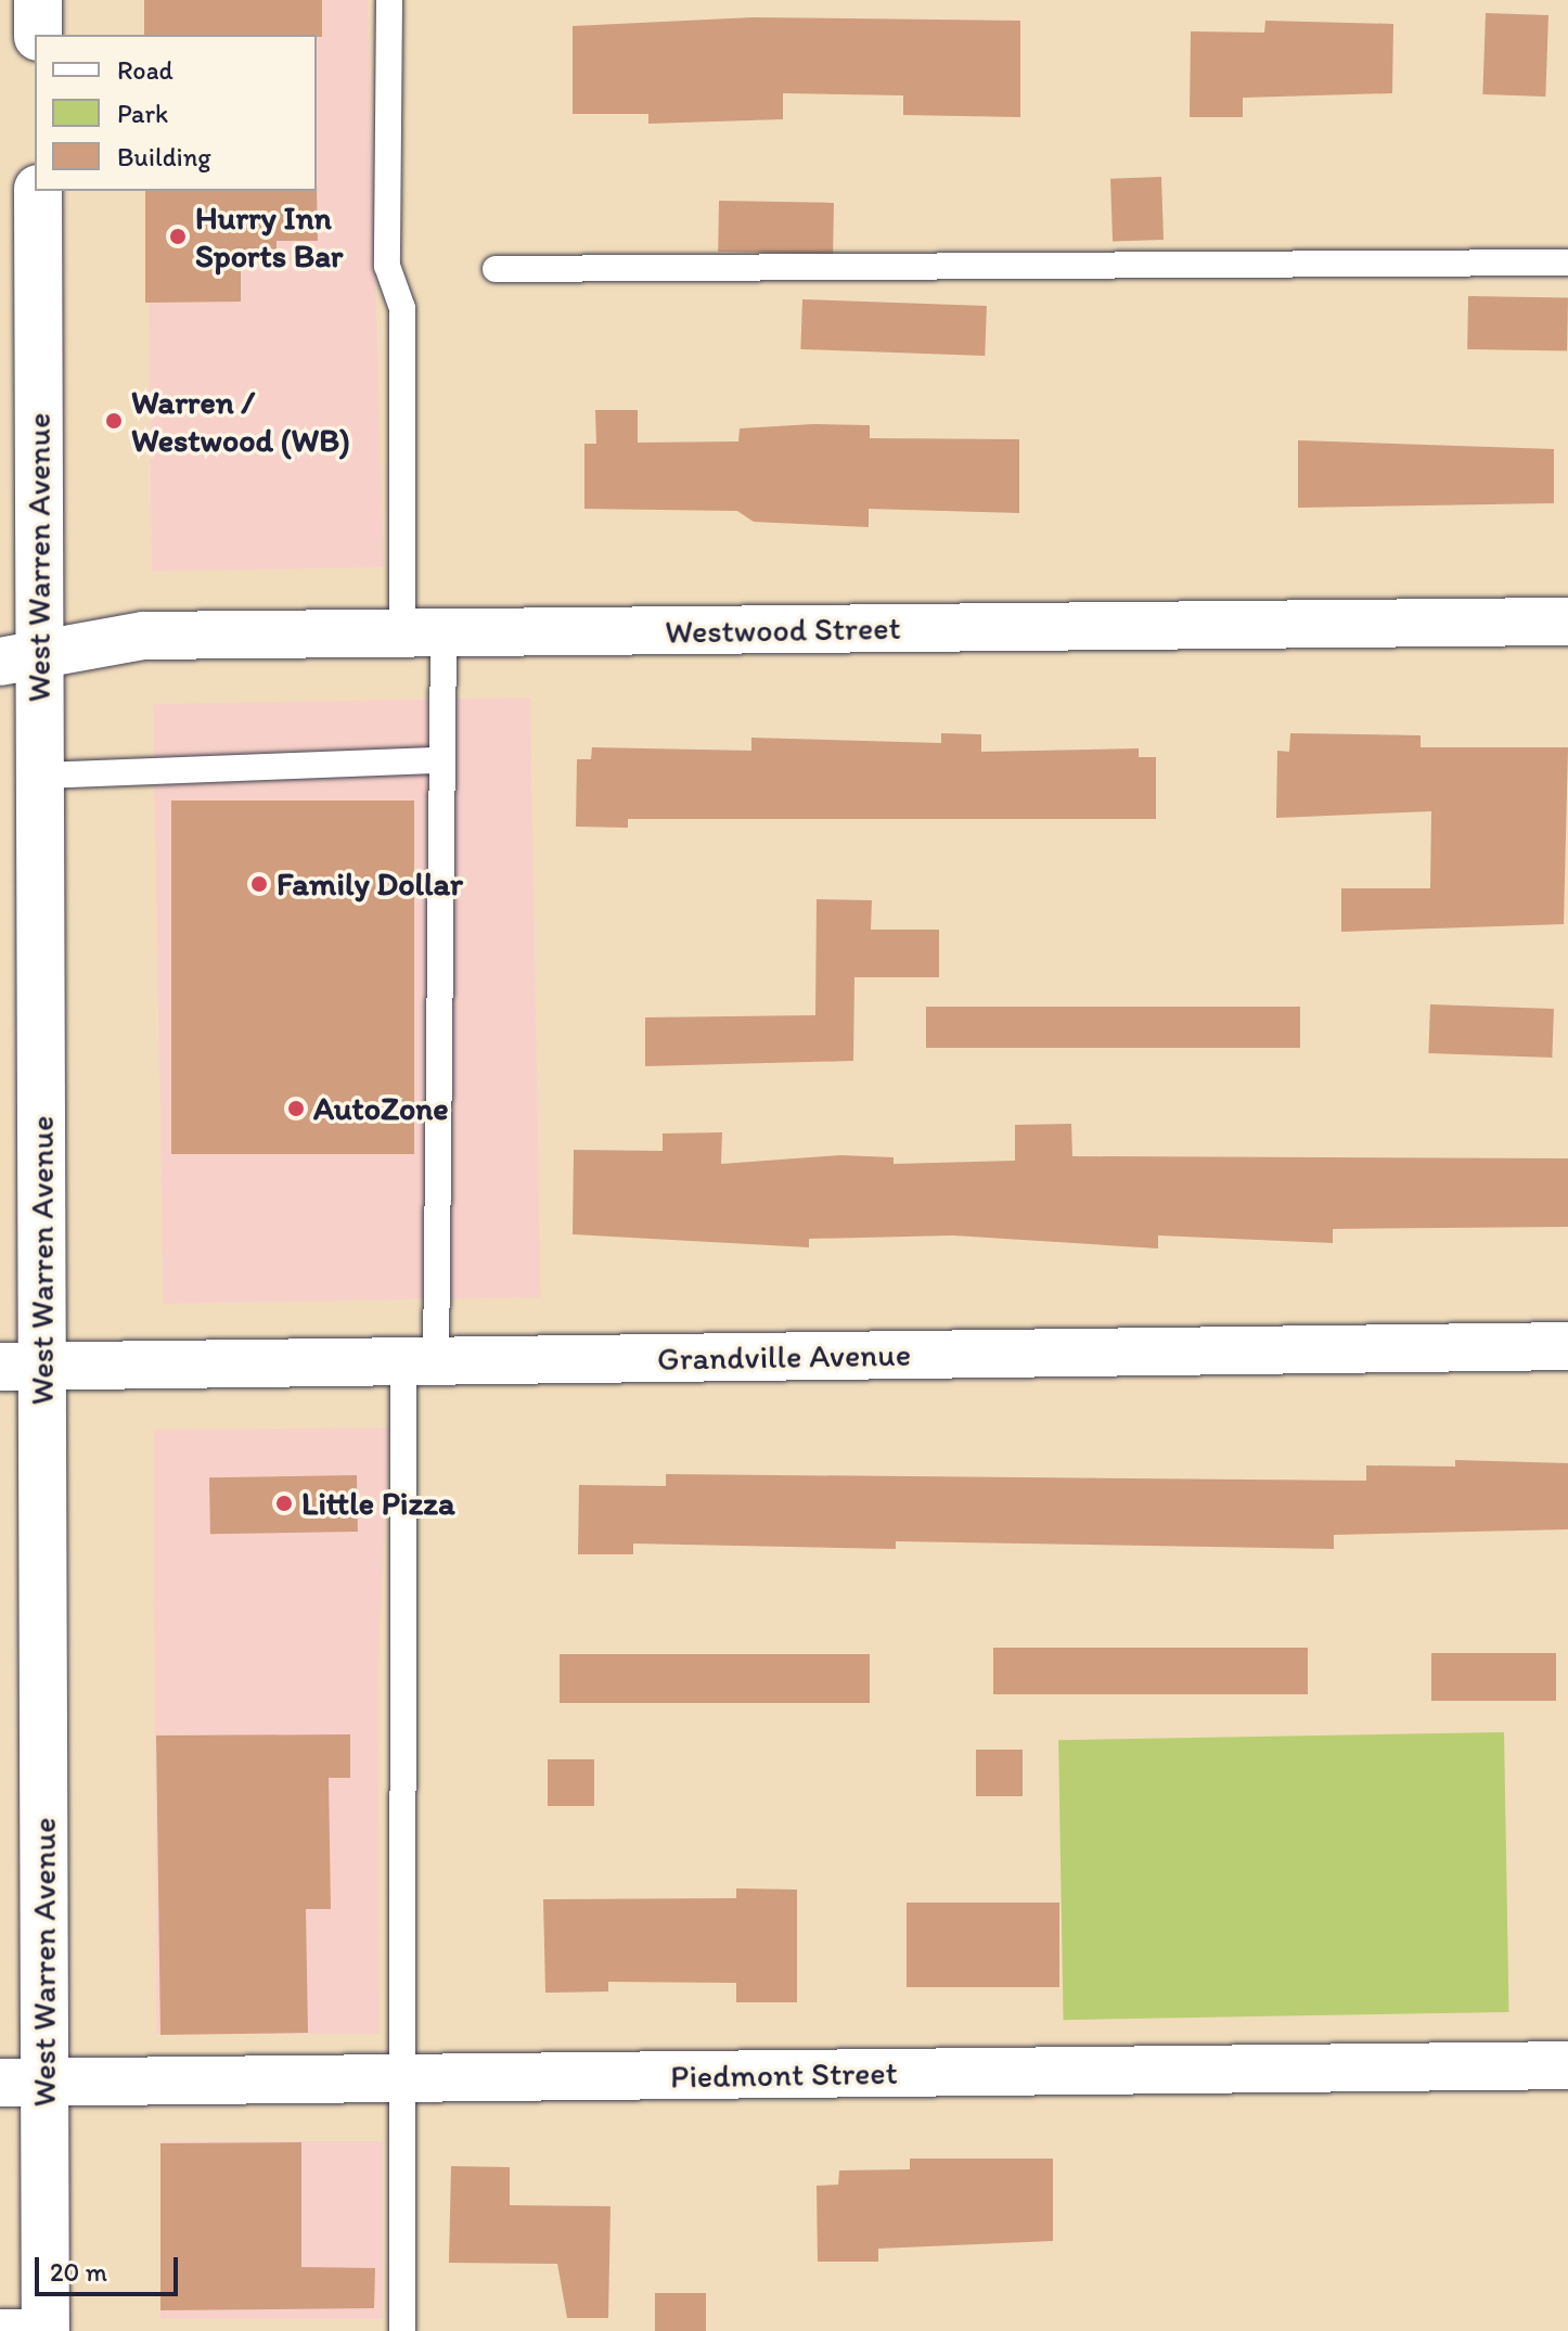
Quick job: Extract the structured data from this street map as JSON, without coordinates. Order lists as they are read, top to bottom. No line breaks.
{"streets":{"street":["West Warren Avenue","Westwood Street","Grandville Avenue","Piedmont Street"]},"crossings":[["West Warren Avenue","Westwood Street"],["West Warren Avenue","Grandville Avenue"],["West Warren Avenue","Piedmont Street"]],"places":["Hurry Inn Sports Bar","Warren / Westwood (WB)","Family Dollar","AutoZone","Little Pizza"],"legend":["Road","Park","Building"],"scale_bar":"20 m"}
